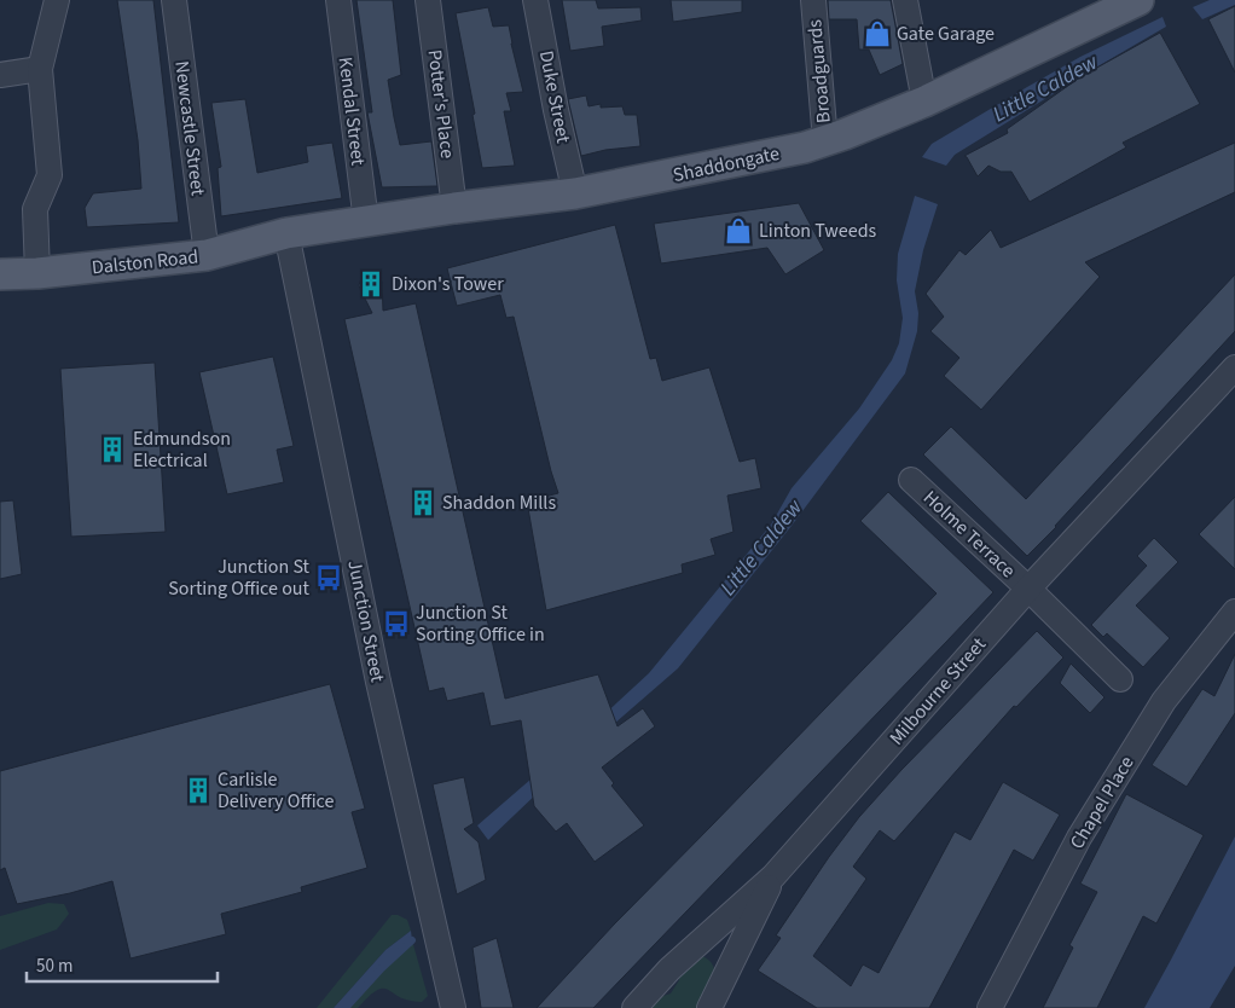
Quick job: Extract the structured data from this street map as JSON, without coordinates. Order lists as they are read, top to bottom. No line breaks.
{"streets":{"main road":["Shaddongate","Dalston Road"],"street":["Broadguards","Duke Street","Potter's Place","Kendal Street","Newcastle Street","Holme Terrace","Junction Street","Milbourne Street","Chapel Place"]},"crossings":[["Broadguards","Shaddongate"],["Duke Street","Shaddongate"],["Potter's Place","Shaddongate"],["Kendal Street","Shaddongate"],["Newcastle Street","Dalston Road"],["Shaddongate","Dalston Road"],["Shaddongate","Junction Street"],["Dalston Road","Junction Street"],["Holme Terrace","Milbourne Street"]],"water":["Little Caldew"],"places":{"shop":["Gate Garage","Linton Tweeds"],"building":["Dixon's Tower","Edmundson Electrical","Shaddon Mills","Carlisle Delivery Office"],"bus stop":["Junction St Sorting Office out","Junction St Sorting Office in"]},"scale_bar":"50 m"}
